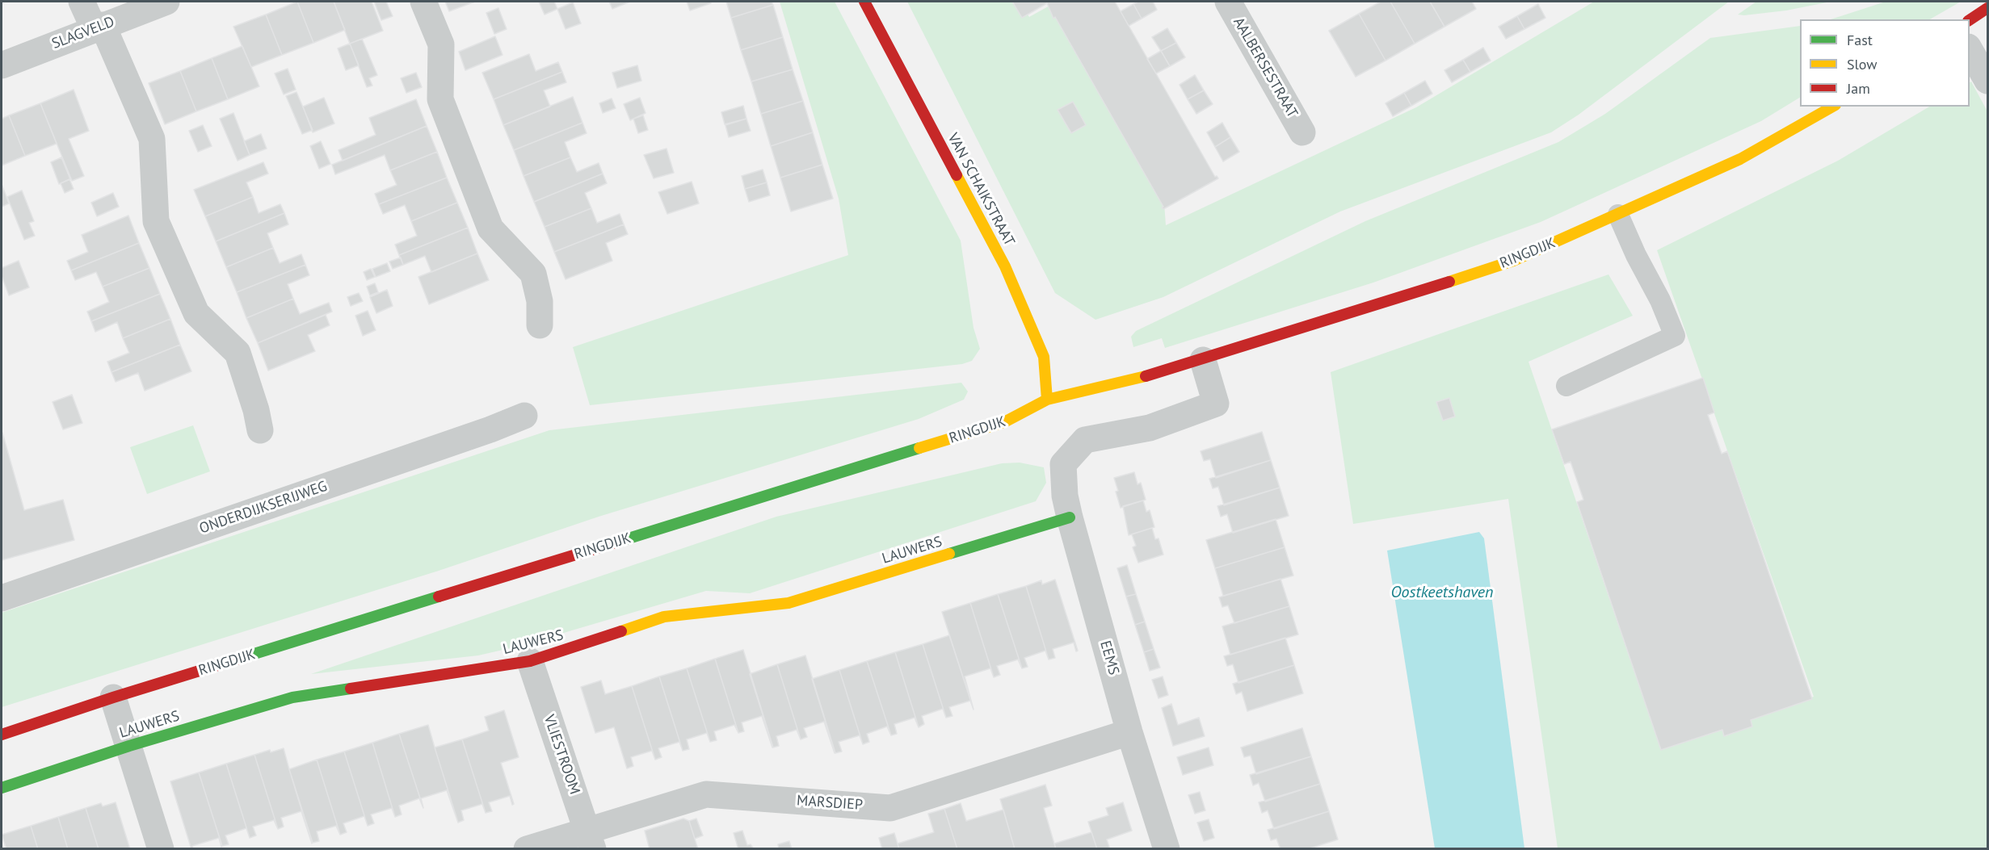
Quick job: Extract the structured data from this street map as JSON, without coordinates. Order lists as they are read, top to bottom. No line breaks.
{"streets":{"main road":["VAN SCHAIKSTRAAT","RINGDIJK","LAUWERS"],"street":["SLAGVELD","AALBERSESTRAAT","ONDERDIJKSERIJWEG","EEMS","VLIESTROOM","MARSDIEP"]},"crossings":[["VAN SCHAIKSTRAAT","RINGDIJK"],["RINGDIJK","EEMS"],["LAUWERS","EEMS"],["LAUWERS","VLIESTROOM"],["EEMS","MARSDIEP"],["VLIESTROOM","MARSDIEP"]],"water":["Oostkeetshaven"],"legend":["Fast","Slow","Jam"]}
